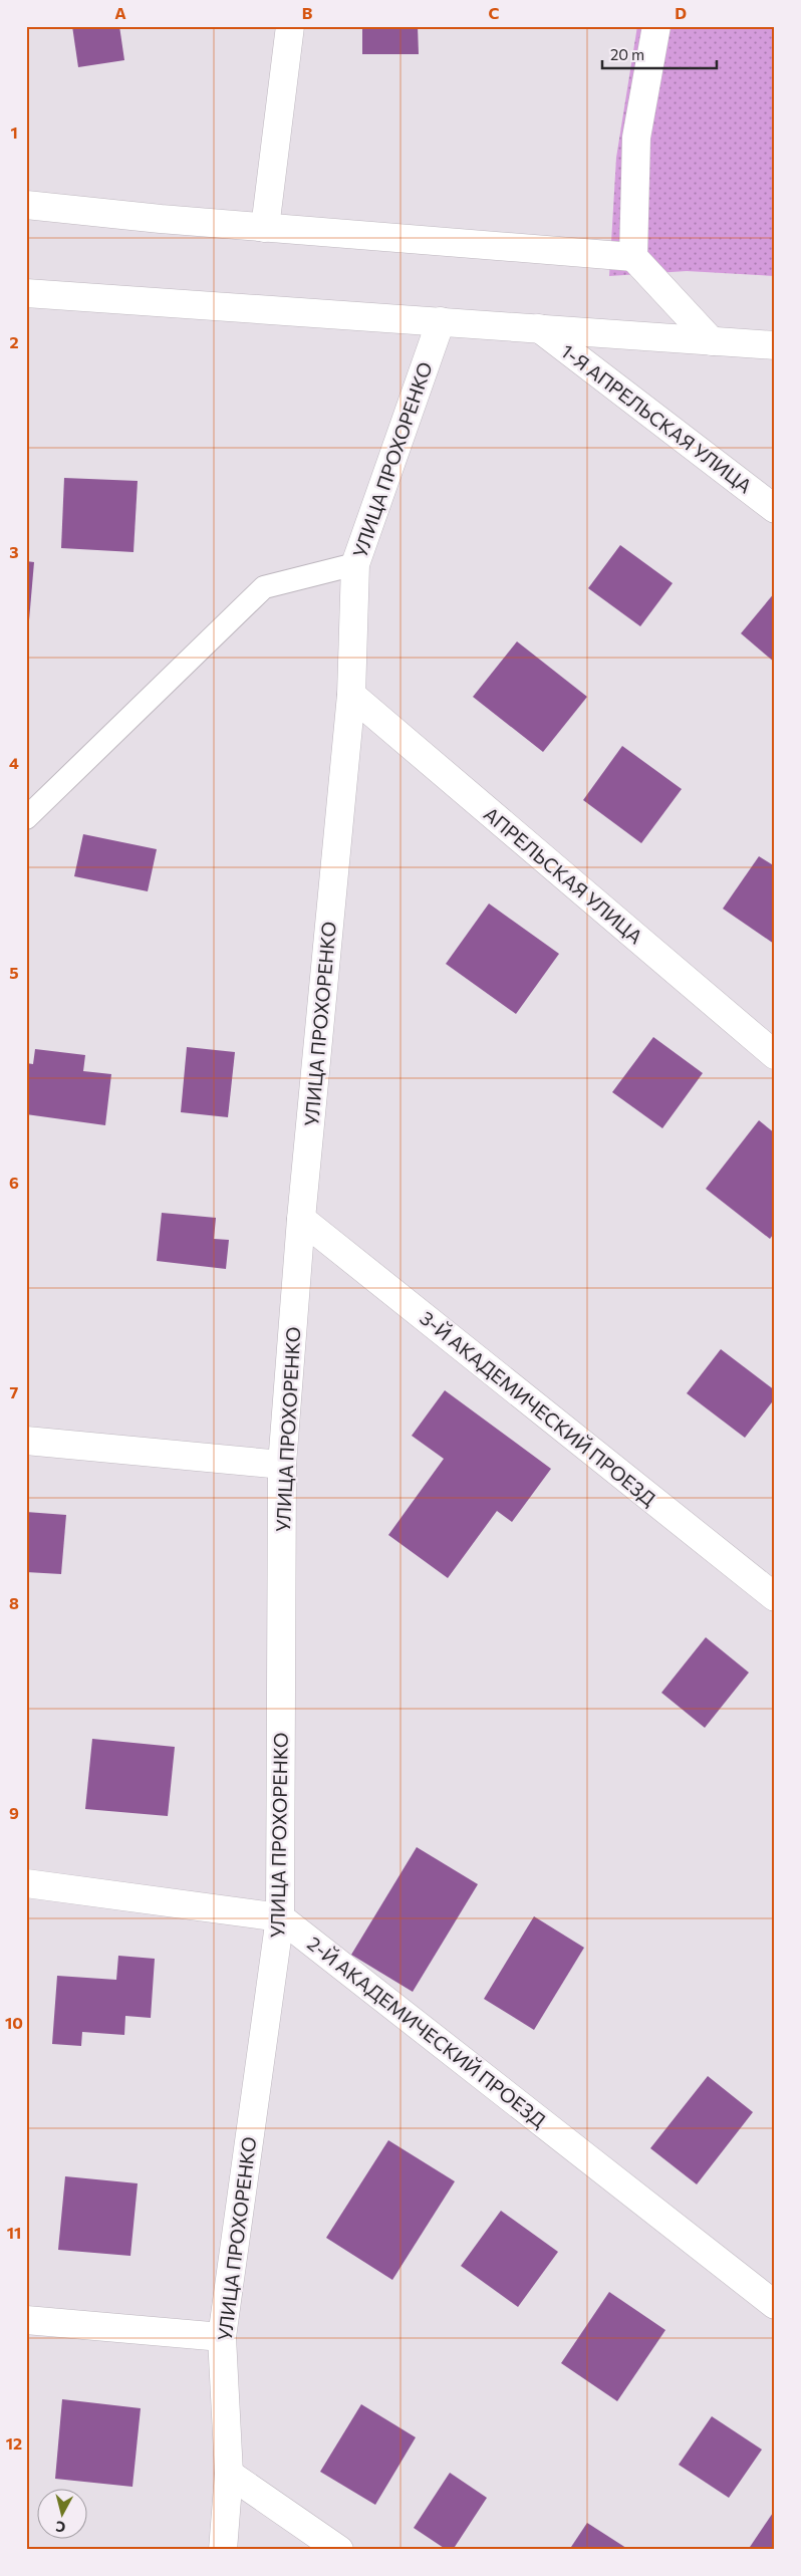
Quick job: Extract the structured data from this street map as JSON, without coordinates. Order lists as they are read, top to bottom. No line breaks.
{"streets":{"street":["1-Я АПРЕЛЬСКАЯ УЛИЦА","УЛИЦА ПРОХОРЕНКО","АПРЕЛЬСКАЯ УЛИЦА","3-Й АКАДЕМИЧЕСКИЙ ПРОЕЗД","2-Й АКАДЕМИЧЕСКИЙ ПРОЕЗД"]},"crossings":[["УЛИЦА ПРОХОРЕНКО","АПРЕЛЬСКАЯ УЛИЦА"],["УЛИЦА ПРОХОРЕНКО","3-Й АКАДЕМИЧЕСКИЙ ПРОЕЗД"],["УЛИЦА ПРОХОРЕНКО","2-Й АКАДЕМИЧЕСКИЙ ПРОЕЗД"]],"scale_bar":"20 m","north":"bottom","grid":{"columns":["A","B","C","D"],"rows":["1","2","3","4","5","6","7","8","9","10","11","12"]}}
